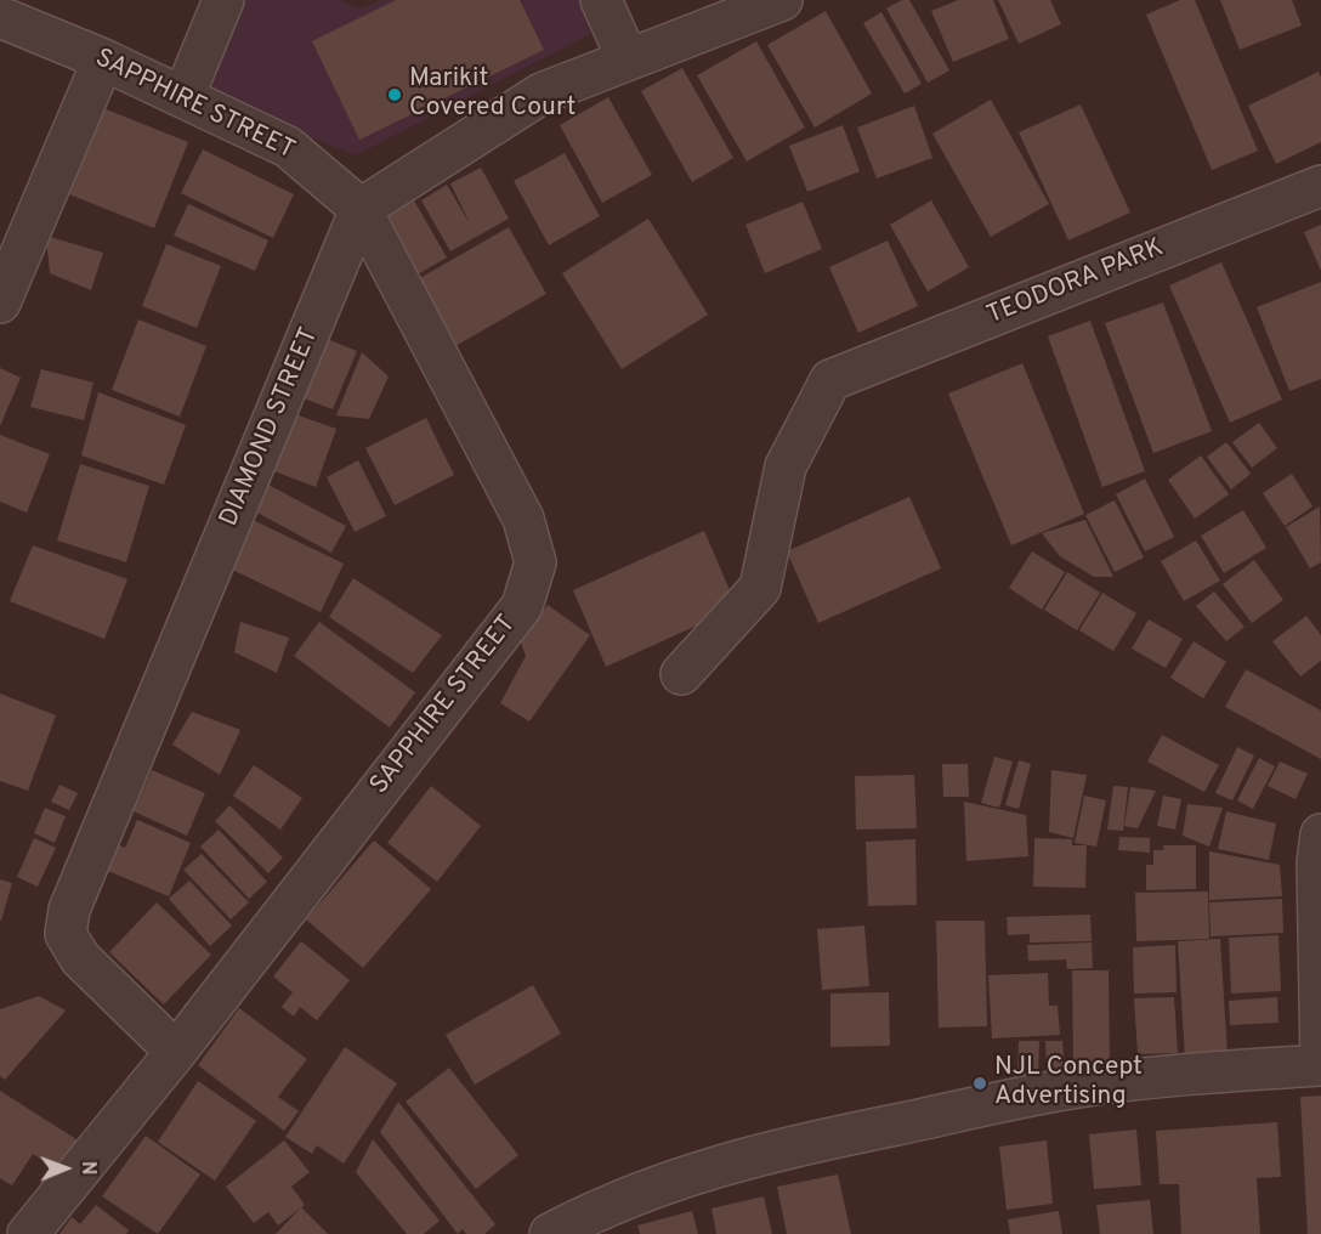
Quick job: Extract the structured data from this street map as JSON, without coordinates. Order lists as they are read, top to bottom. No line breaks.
{"streets":{"street":["SAPPHIRE STREET","TEODORA PARK","DIAMOND STREET"]},"crossings":[["SAPPHIRE STREET","DIAMOND STREET"]],"places":["Marikit Covered Court","NJL Concept Advertising"],"north":"right"}
